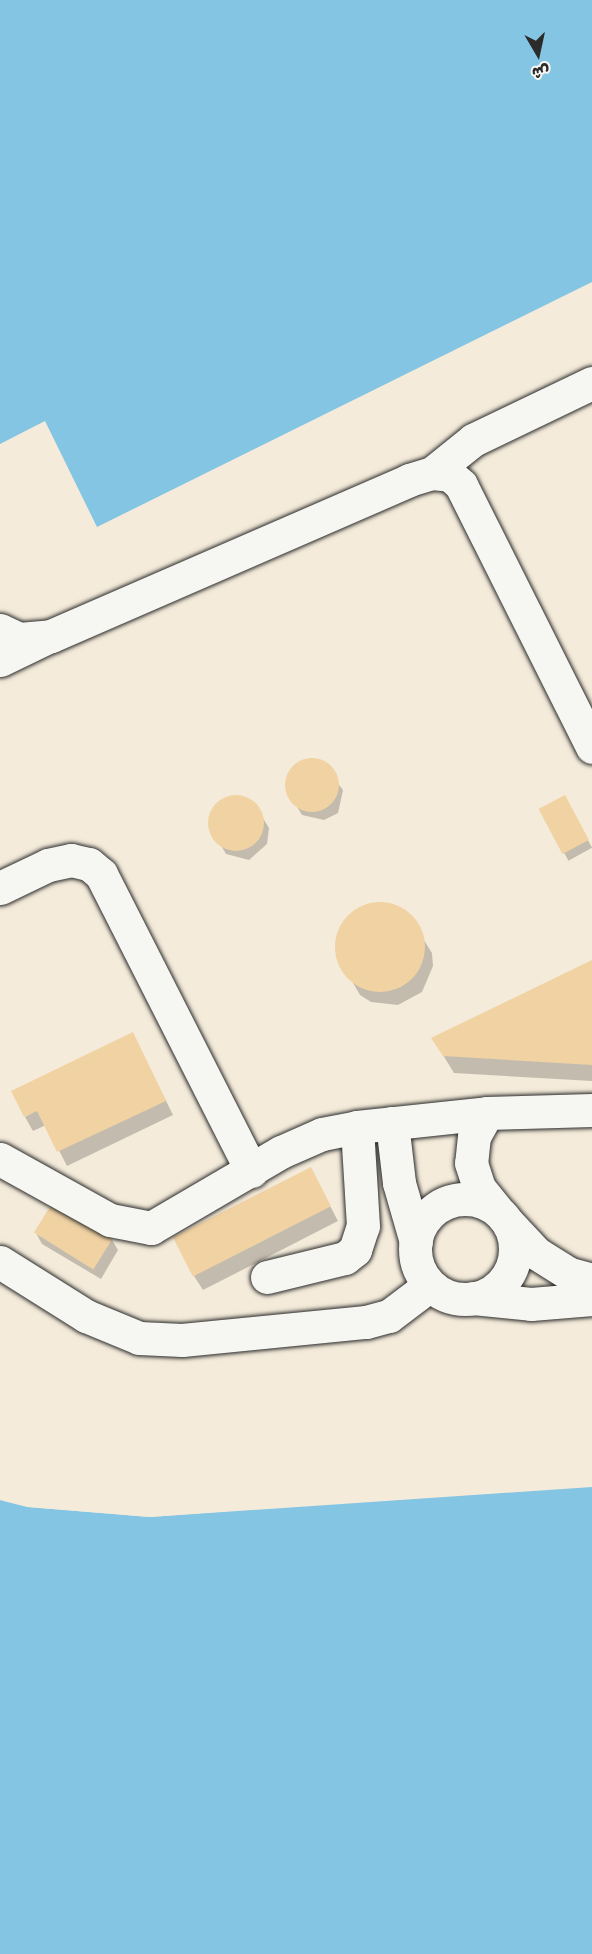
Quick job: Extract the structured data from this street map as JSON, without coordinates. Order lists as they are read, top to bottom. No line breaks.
{"north":"bottom"}
